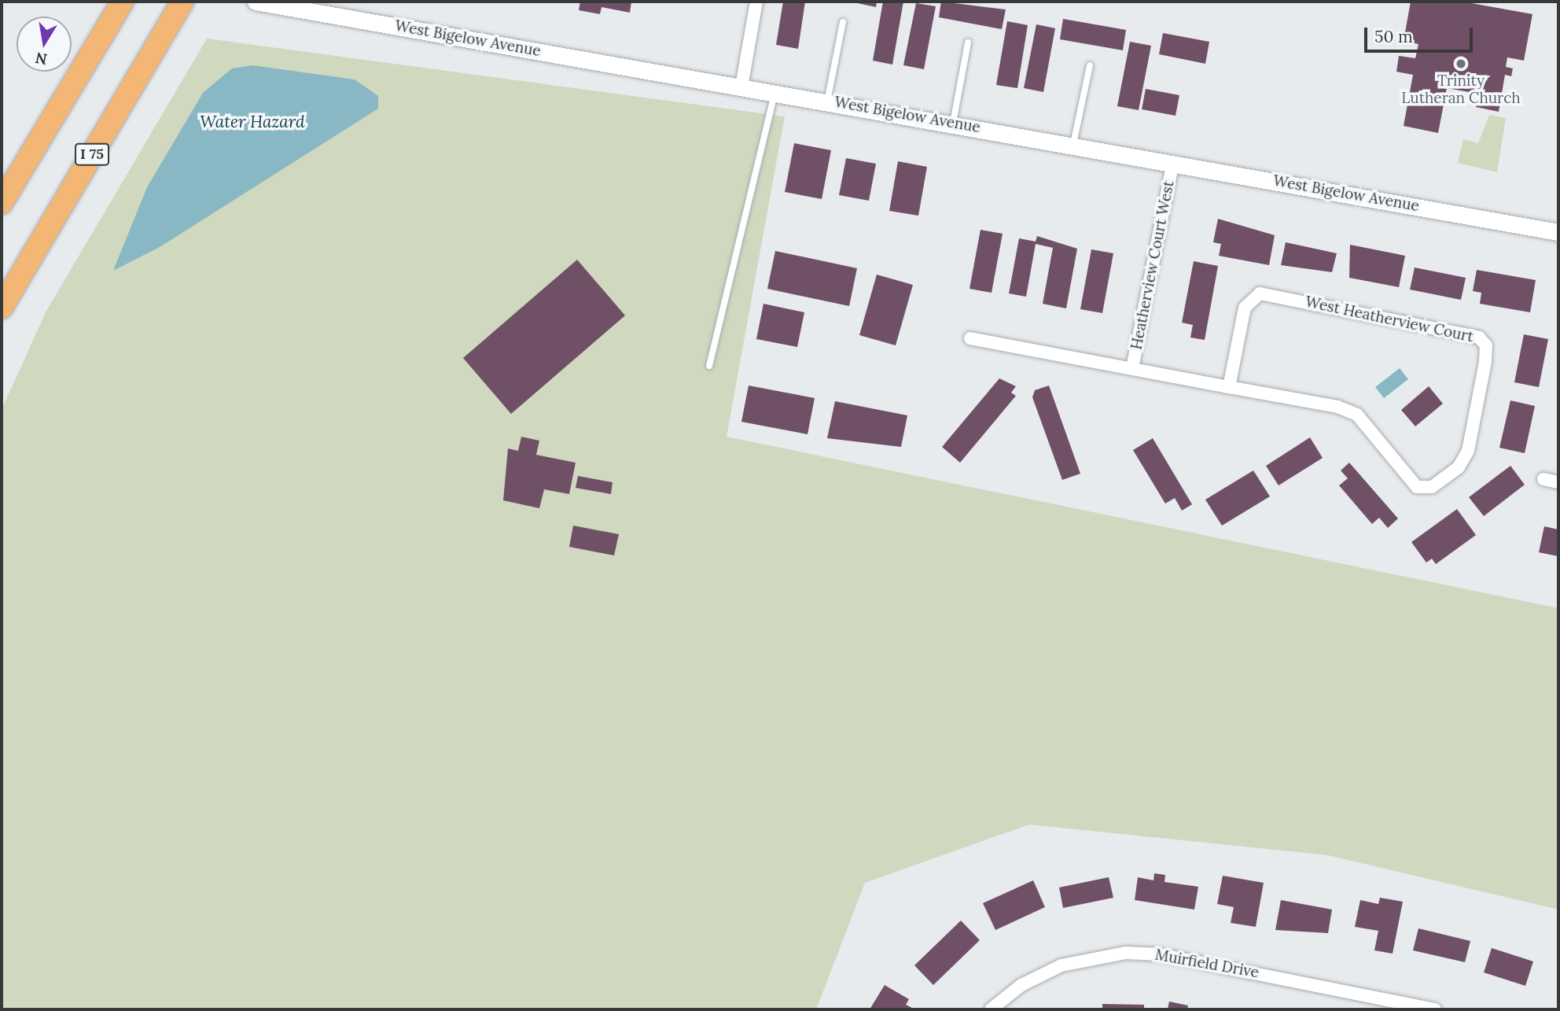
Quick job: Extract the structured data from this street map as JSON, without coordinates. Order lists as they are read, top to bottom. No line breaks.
{"streets":{"highway":["I 75"],"street":["West Bigelow Avenue","Heatherview Court West","West Heatherview Court","Muirfield Drive"]},"crossings":[["West Bigelow Avenue","Heatherview Court West"],["Heatherview Court West","West Heatherview Court"]],"water":["Water Hazard"],"places":["Trinity Lutheran Church"],"scale_bar":"50 m","north":"bottom"}
